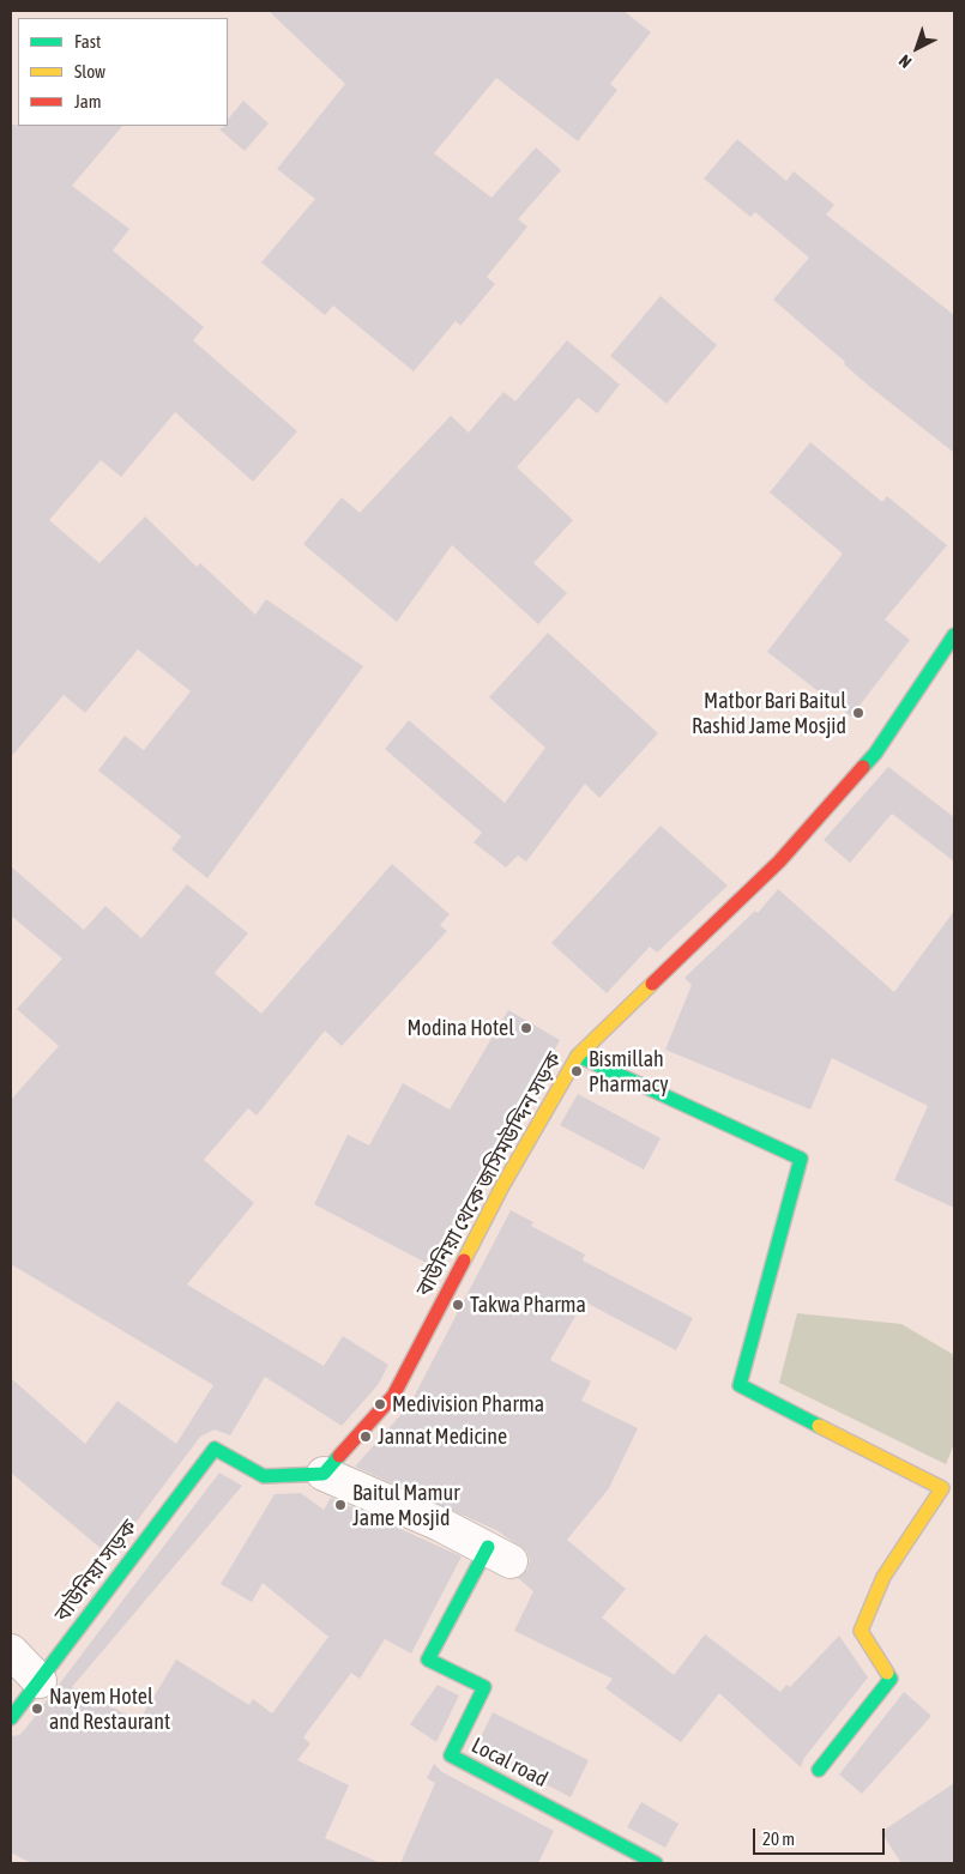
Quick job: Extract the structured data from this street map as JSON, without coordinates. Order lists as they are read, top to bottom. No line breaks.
{"streets":{"street":["বাউনিয়া থেকে জসিমউদ্দিন সড়ক","বাউনিয়া সড়ক","Local road"]},"crossings":[["বাউনিয়া থেকে জসিমউদ্দিন সড়ক","বাউনিয়া সড়ক"]],"places":["Matbor Bari Baitul Rashid Jame Mosjid","Modina Hotel","Bismillah Pharmacy","Takwa Pharma","Medivision Pharma","Jannat Medicine","Baitul Mamur Jame Mosjid","Nayem Hotel and Restaurant"],"legend":["Fast","Slow","Jam"],"scale_bar":"20 m","north":"bottom left"}
